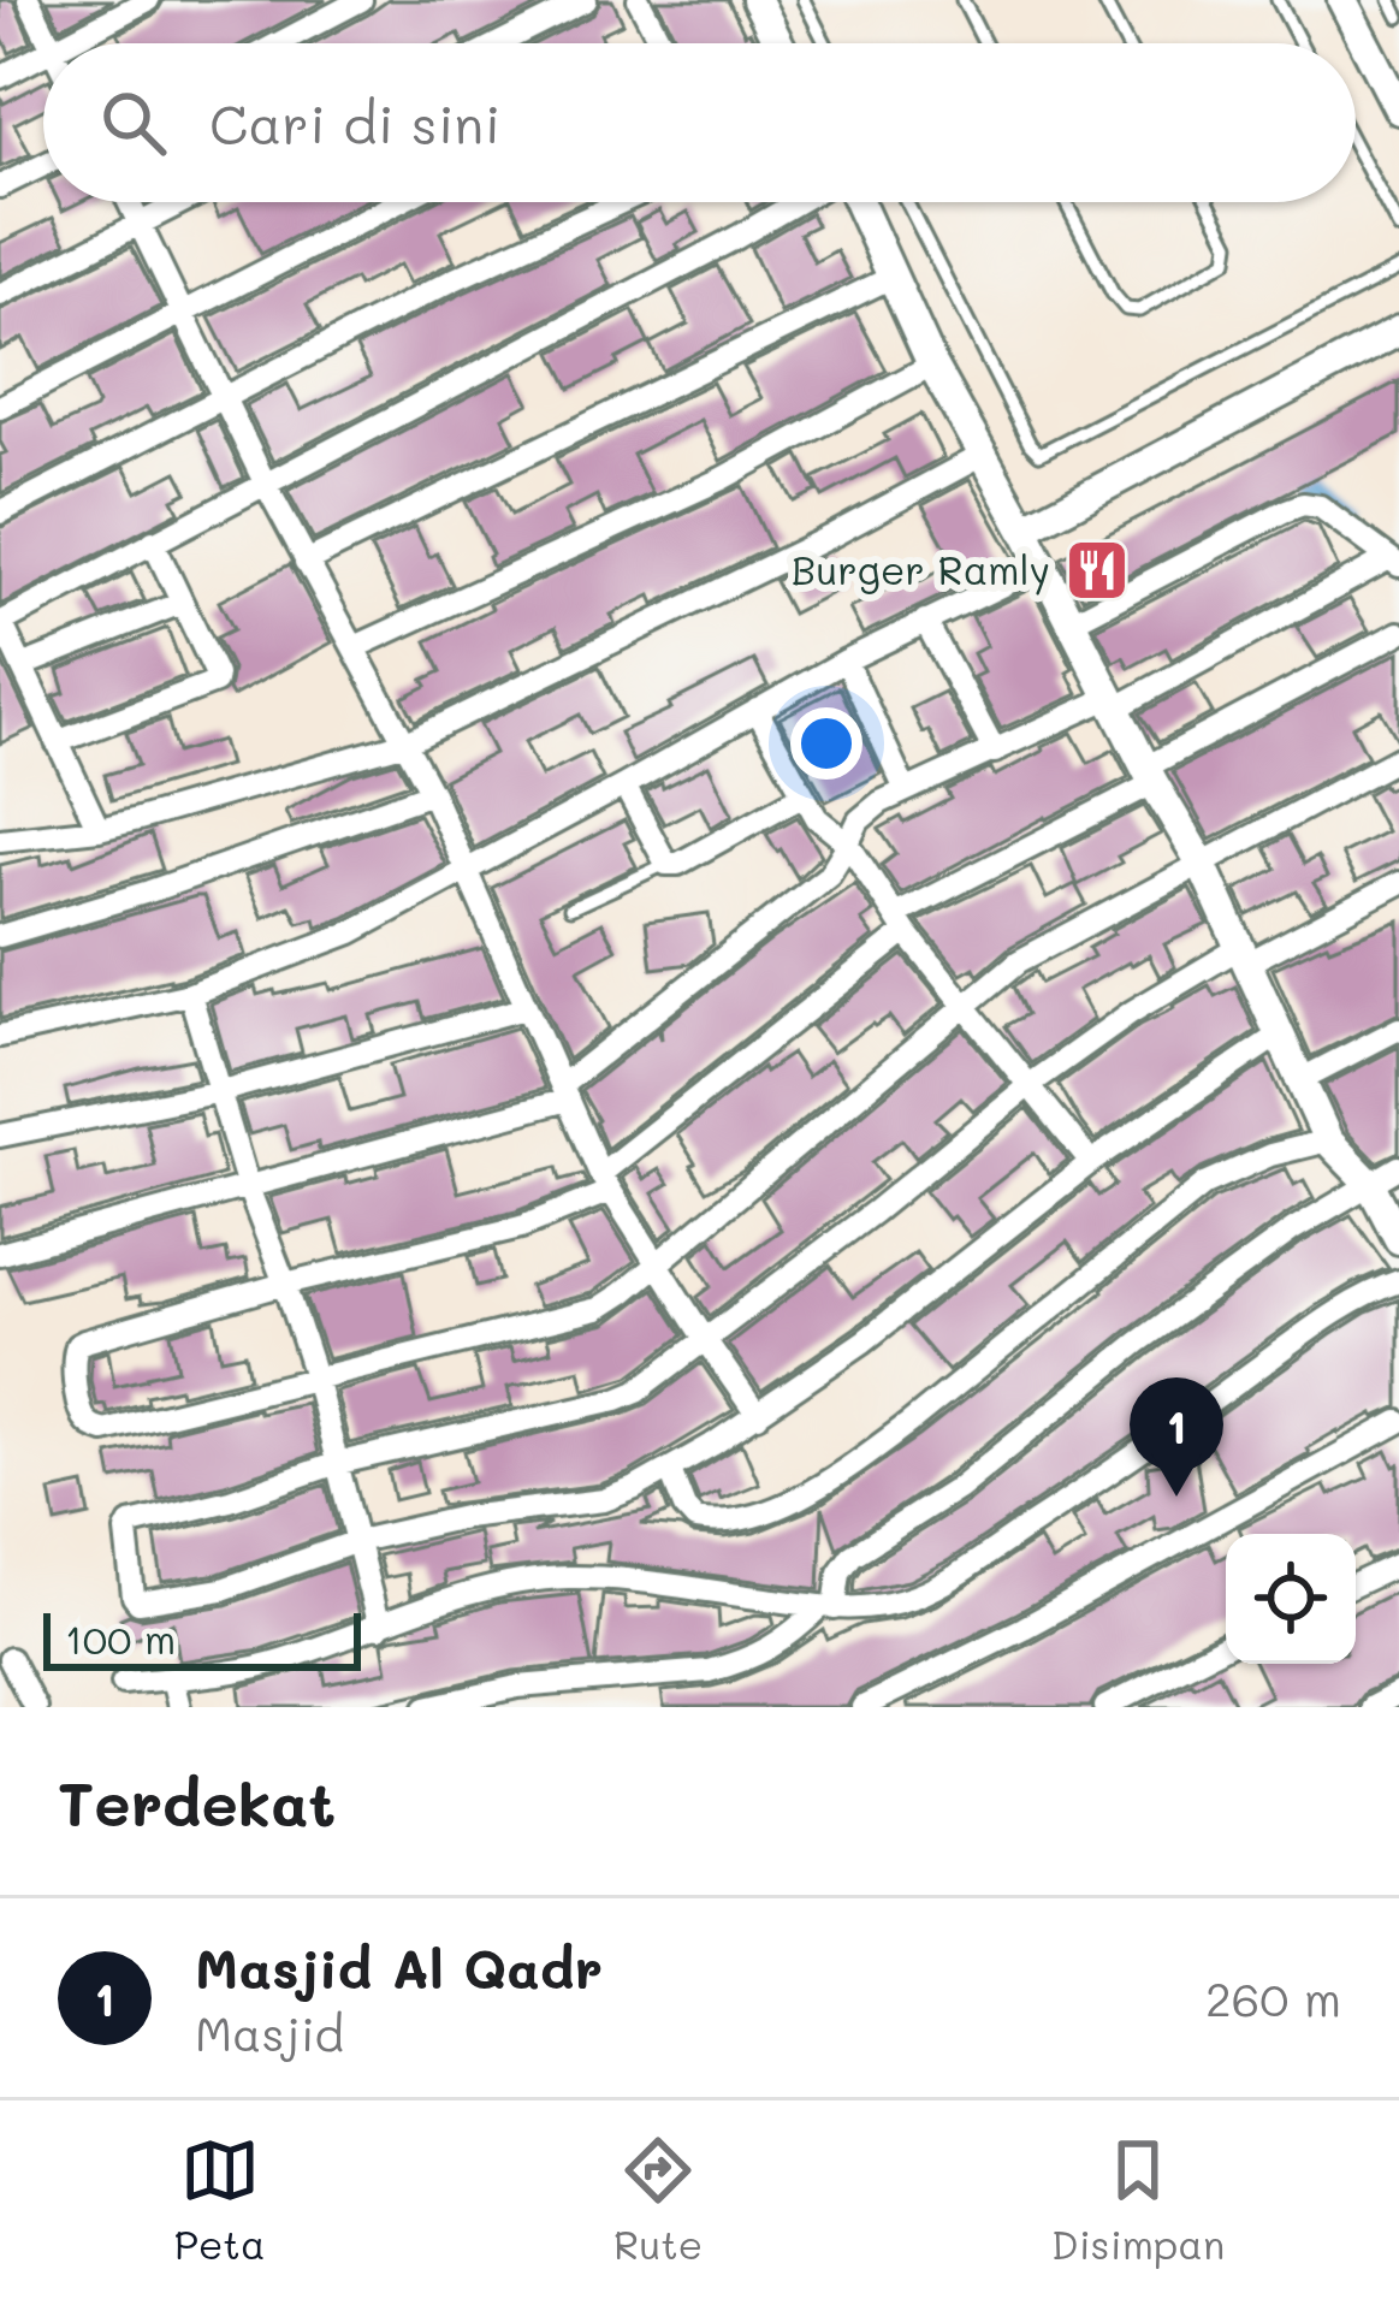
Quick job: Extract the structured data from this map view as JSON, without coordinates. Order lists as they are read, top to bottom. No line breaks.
{"places":{"restaurant":["Burger Ramly"]},"scale_bar":"100 m","page":{"search":"Cari di sini","pins":"1","scale":"100 m","heading":"Terdekat","list":[{"mark":"1","name":"Masjid Al Qadr","note":"Masjid","value":"260 m"}],"nav":["Peta","Rute","Disimpan"]}}
